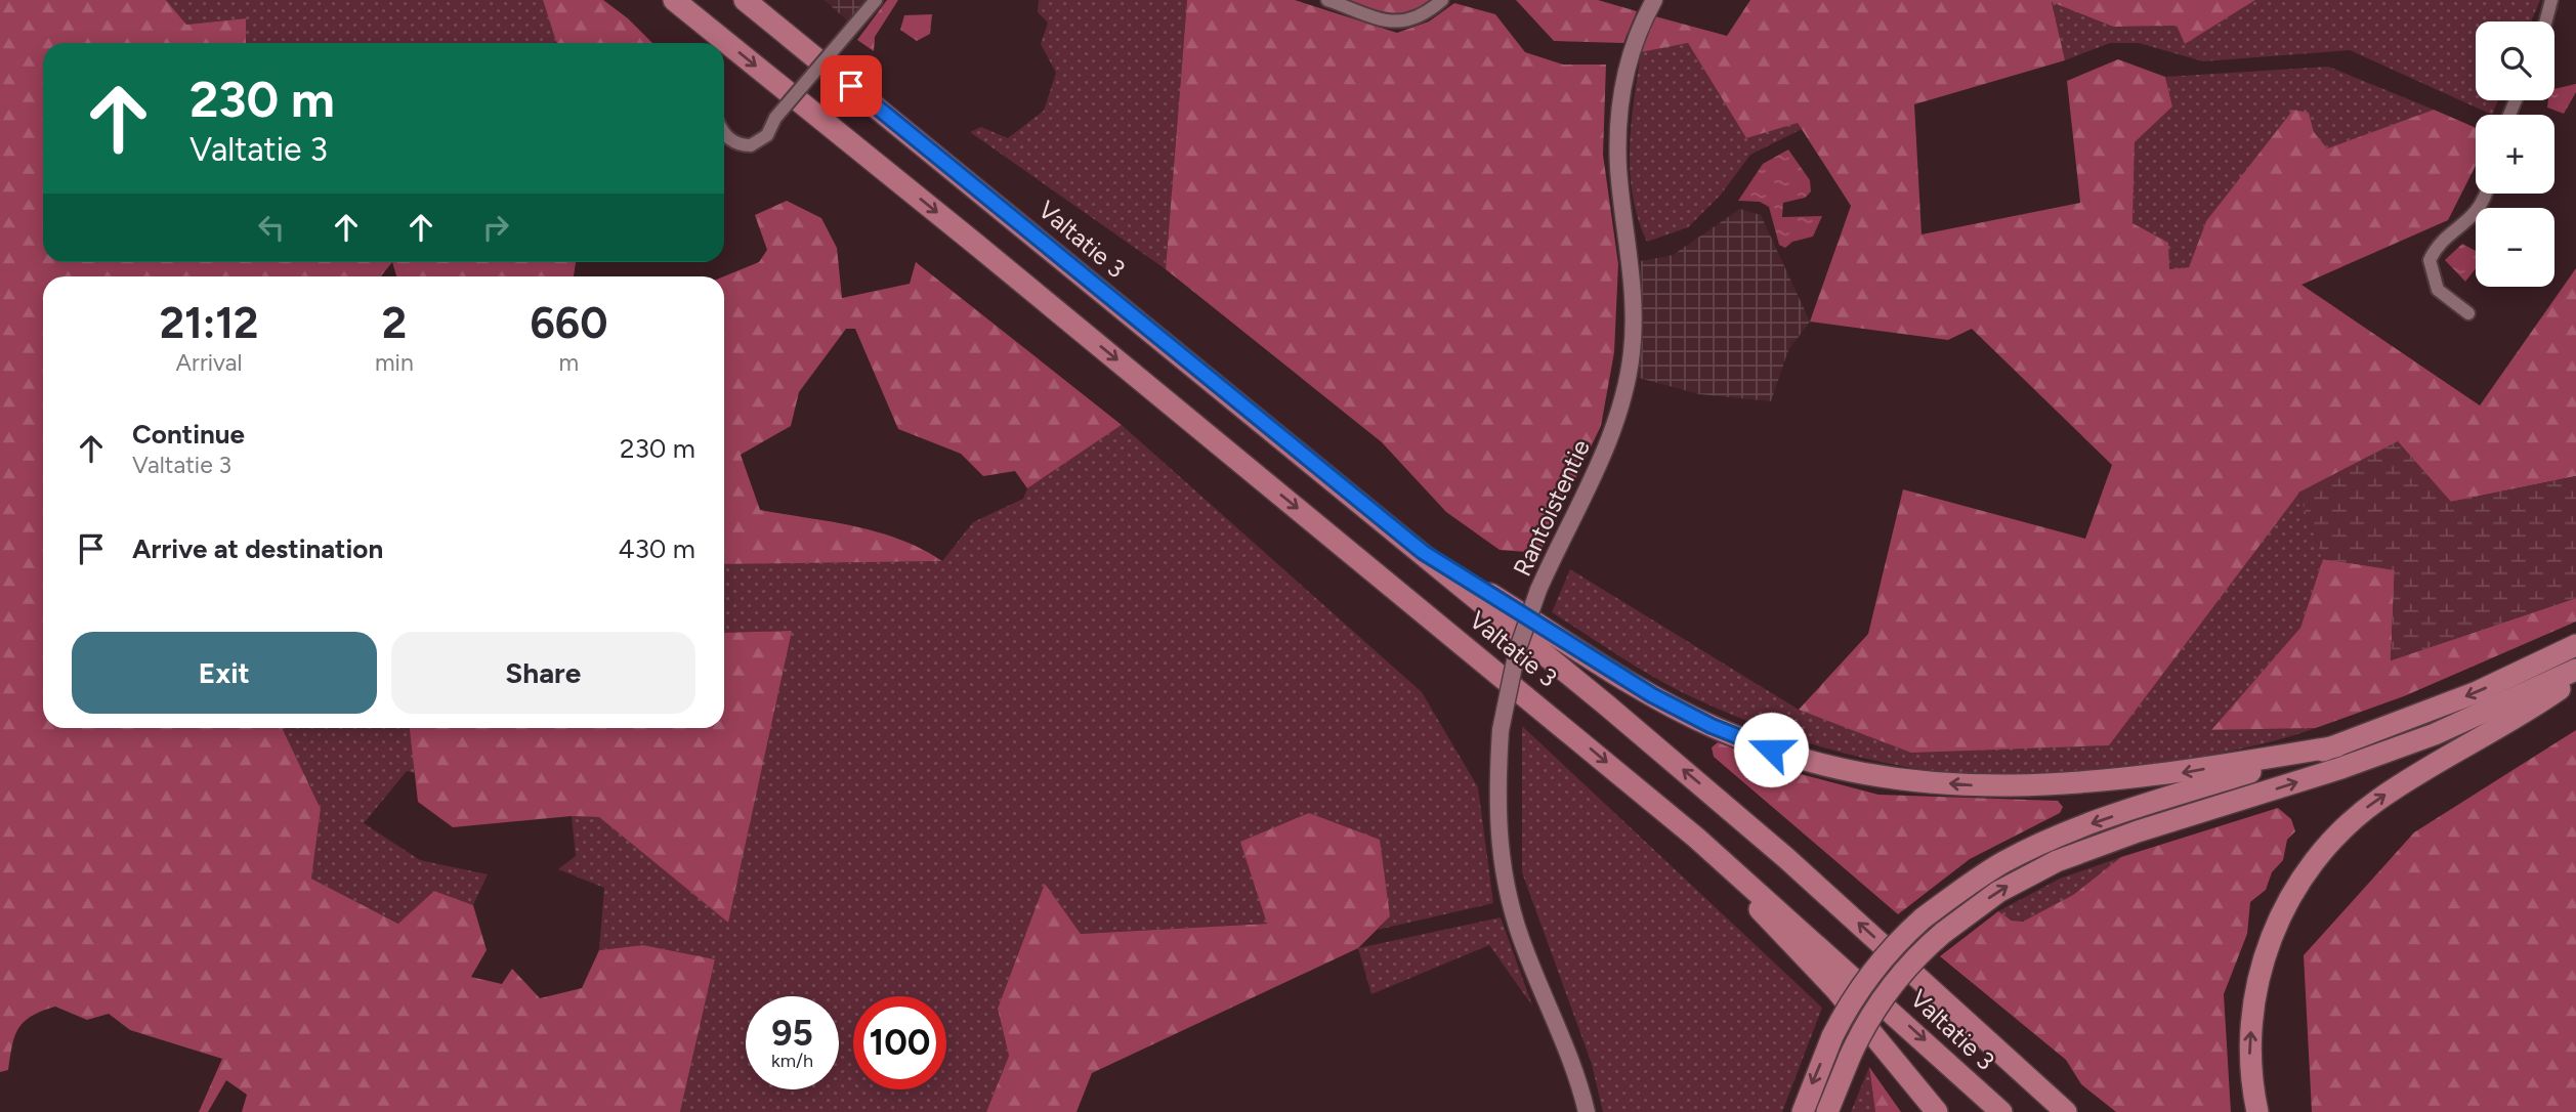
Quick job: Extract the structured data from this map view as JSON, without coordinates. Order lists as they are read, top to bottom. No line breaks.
{"streets":{"highway":["Valtatie 3"],"street":["Rantoistentie"]},"page":{"map_buttons":["+","−"],"turn":["230 m","Valtatie 3"],"eta":["21:12","Arrival","2","min","660","m"],"list":[{"name":"Continue","note":"Valtatie 3","value":"230 m"},{"name":"Arrive at destination","value":"430 m"}],"buttons":["Exit","Share"],"speed":"95 km/h","limit":"100"}}
